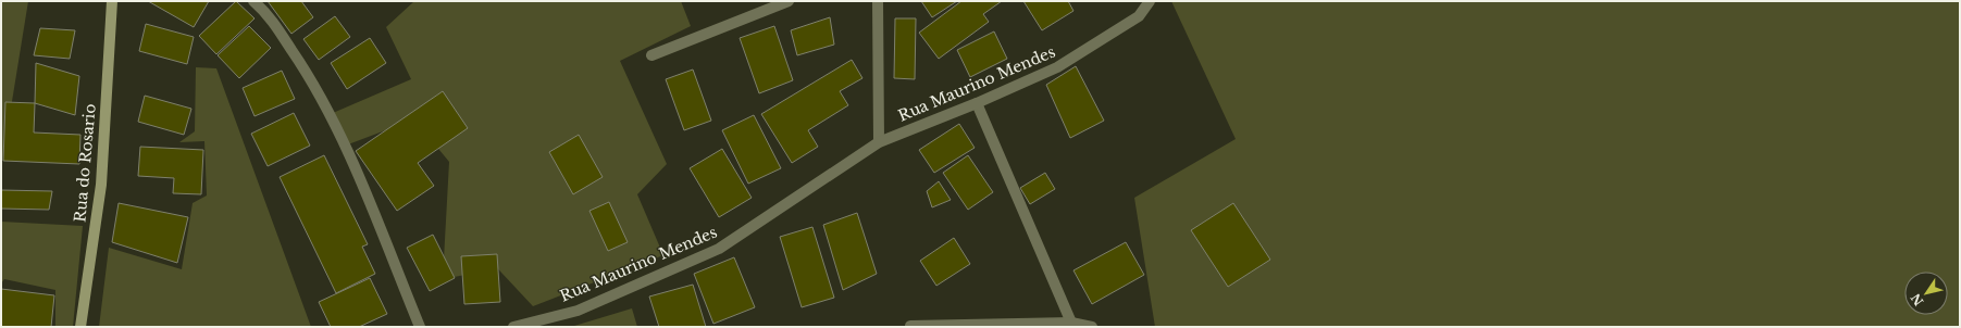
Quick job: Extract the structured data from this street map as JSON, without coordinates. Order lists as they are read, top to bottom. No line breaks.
{"streets":{"street":["Rua Maurino Mendes","Rua do Rosario"]},"north":"bottom left"}
